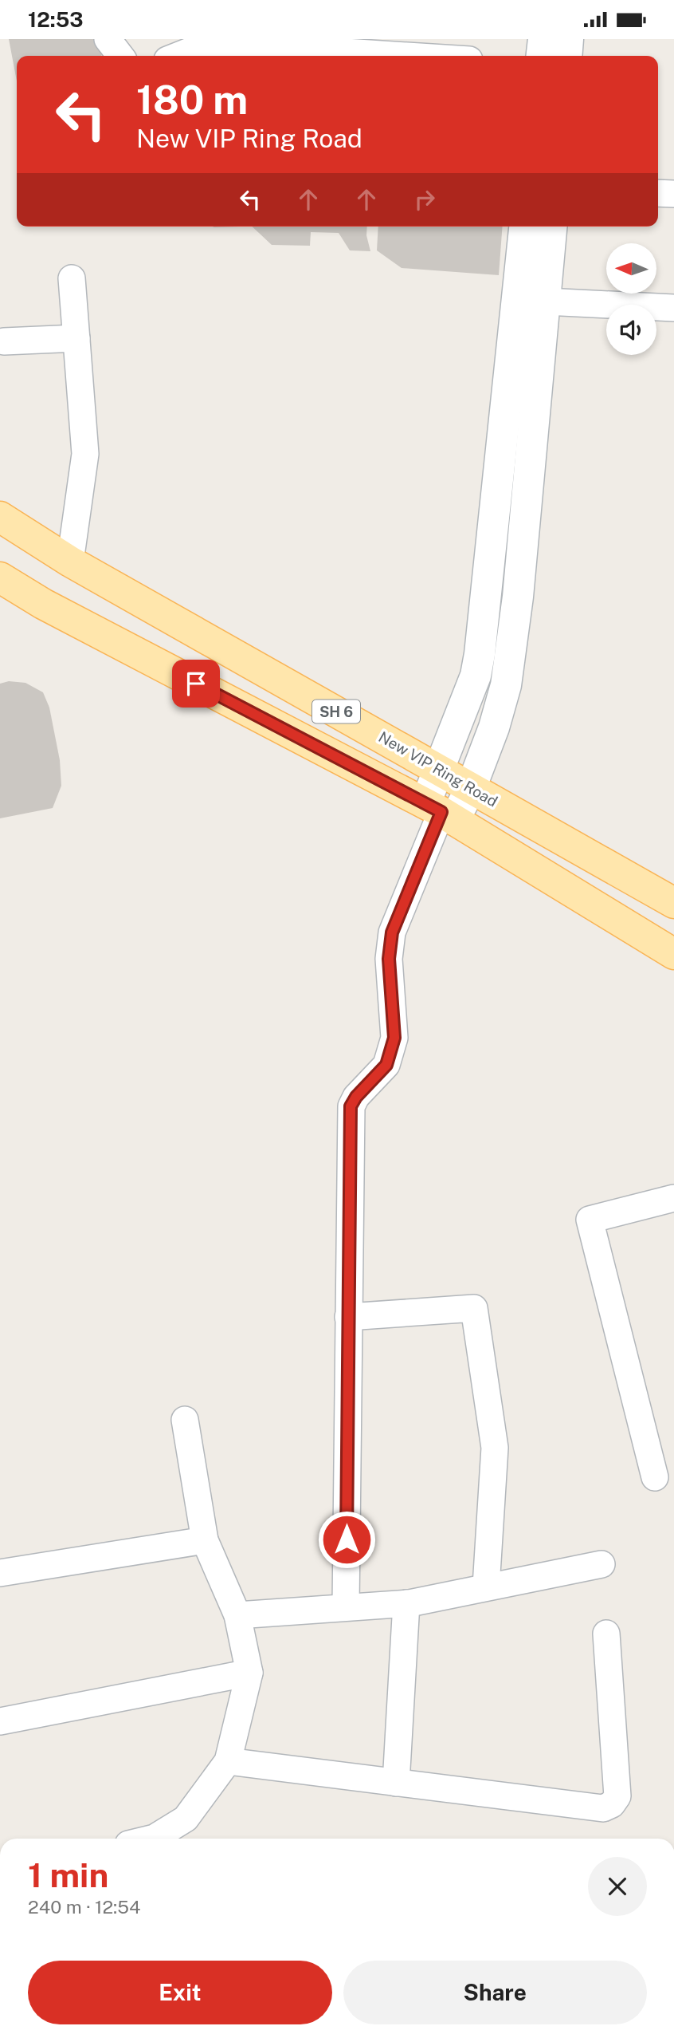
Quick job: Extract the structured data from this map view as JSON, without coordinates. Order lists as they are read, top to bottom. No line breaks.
{"streets":{"main road":["SH 6","New VIP Ring Road"]},"north":"left","page":{"status":"12:53","turn":["180 m","New VIP Ring Road"],"heading":["1 min","240 m · 12:54"],"buttons":["Exit","Share"]}}
